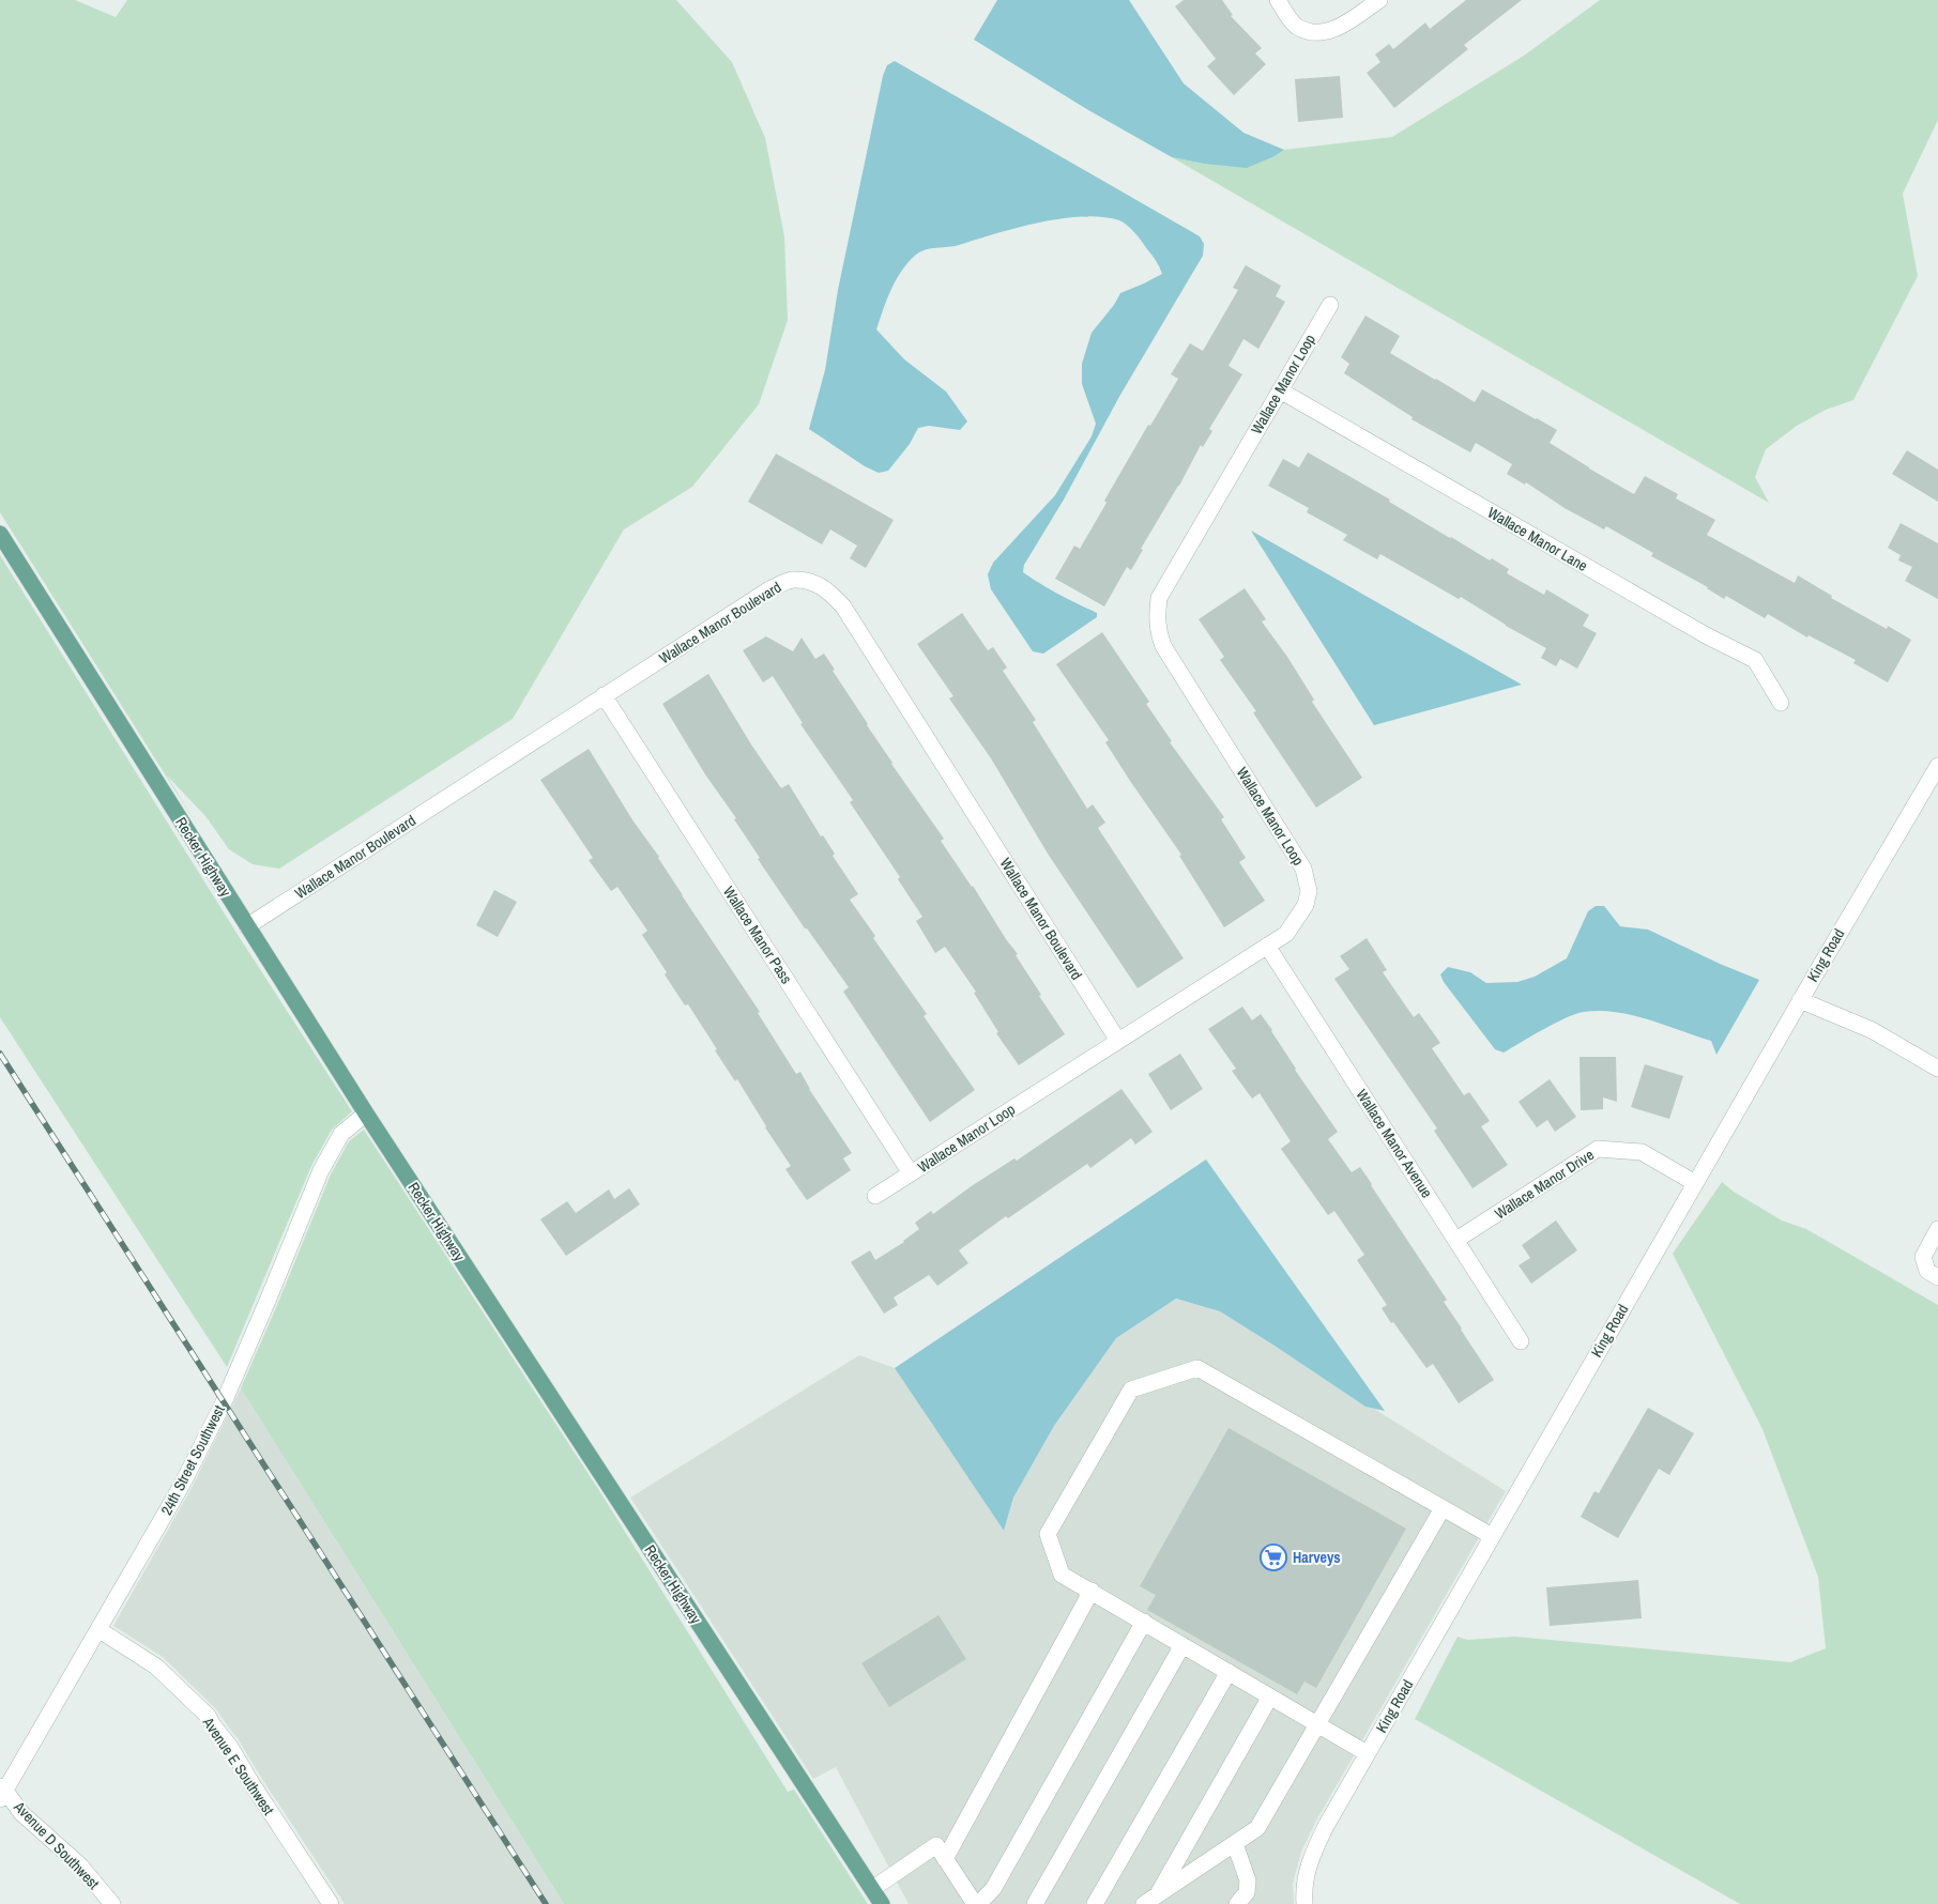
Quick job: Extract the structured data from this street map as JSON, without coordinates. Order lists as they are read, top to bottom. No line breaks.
{"streets":{"main road":["Recker Highway"],"street":["Wallace Manor Loop","Wallace Manor Lane","Wallace Manor Boulevard","Wallace Manor Pass","King Road","Wallace Manor Avenue","Wallace Manor Drive","24th Street Southwest","Avenue E Southwest","Avenue D Southwest"]},"crossings":[["Wallace Manor Loop","Wallace Manor Lane"],["Wallace Manor Loop","Wallace Manor Boulevard"],["Wallace Manor Loop","Wallace Manor Pass"],["Wallace Manor Loop","Wallace Manor Avenue"],["Wallace Manor Boulevard","Recker Highway"],["Wallace Manor Boulevard","Wallace Manor Pass"],["Recker Highway","24th Street Southwest"],["King Road","Wallace Manor Drive"],["Wallace Manor Avenue","Wallace Manor Drive"],["24th Street Southwest","Avenue E Southwest"],["24th Street Southwest","Avenue D Southwest"]],"places":{"supermarket":["Harveys"]}}
